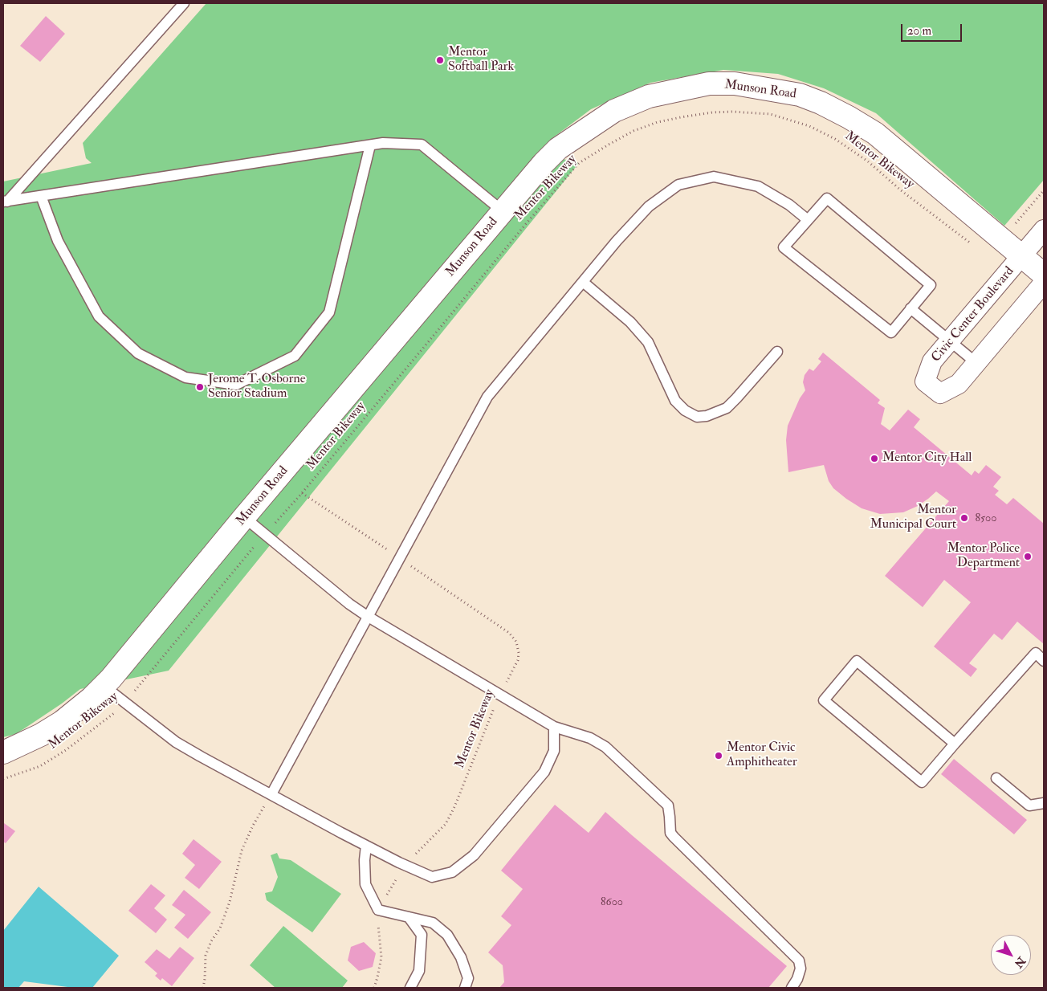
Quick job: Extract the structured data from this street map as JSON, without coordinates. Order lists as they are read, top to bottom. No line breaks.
{"streets":{"street":["Munson Road","Civic Center Boulevard"],"path":["Mentor Bikeway"]},"crossings":[["Munson Road","Civic Center Boulevard"]],"places":["Mentor Softball Park","Jerome T. Osborne Senior Stadium","Mentor City Hall","Mentor Municipal Court","Mentor Police Department","Mentor Civic Amphitheater"],"house_numbers":["8500","8600"],"scale_bar":"20 m","north":"bottom right"}
